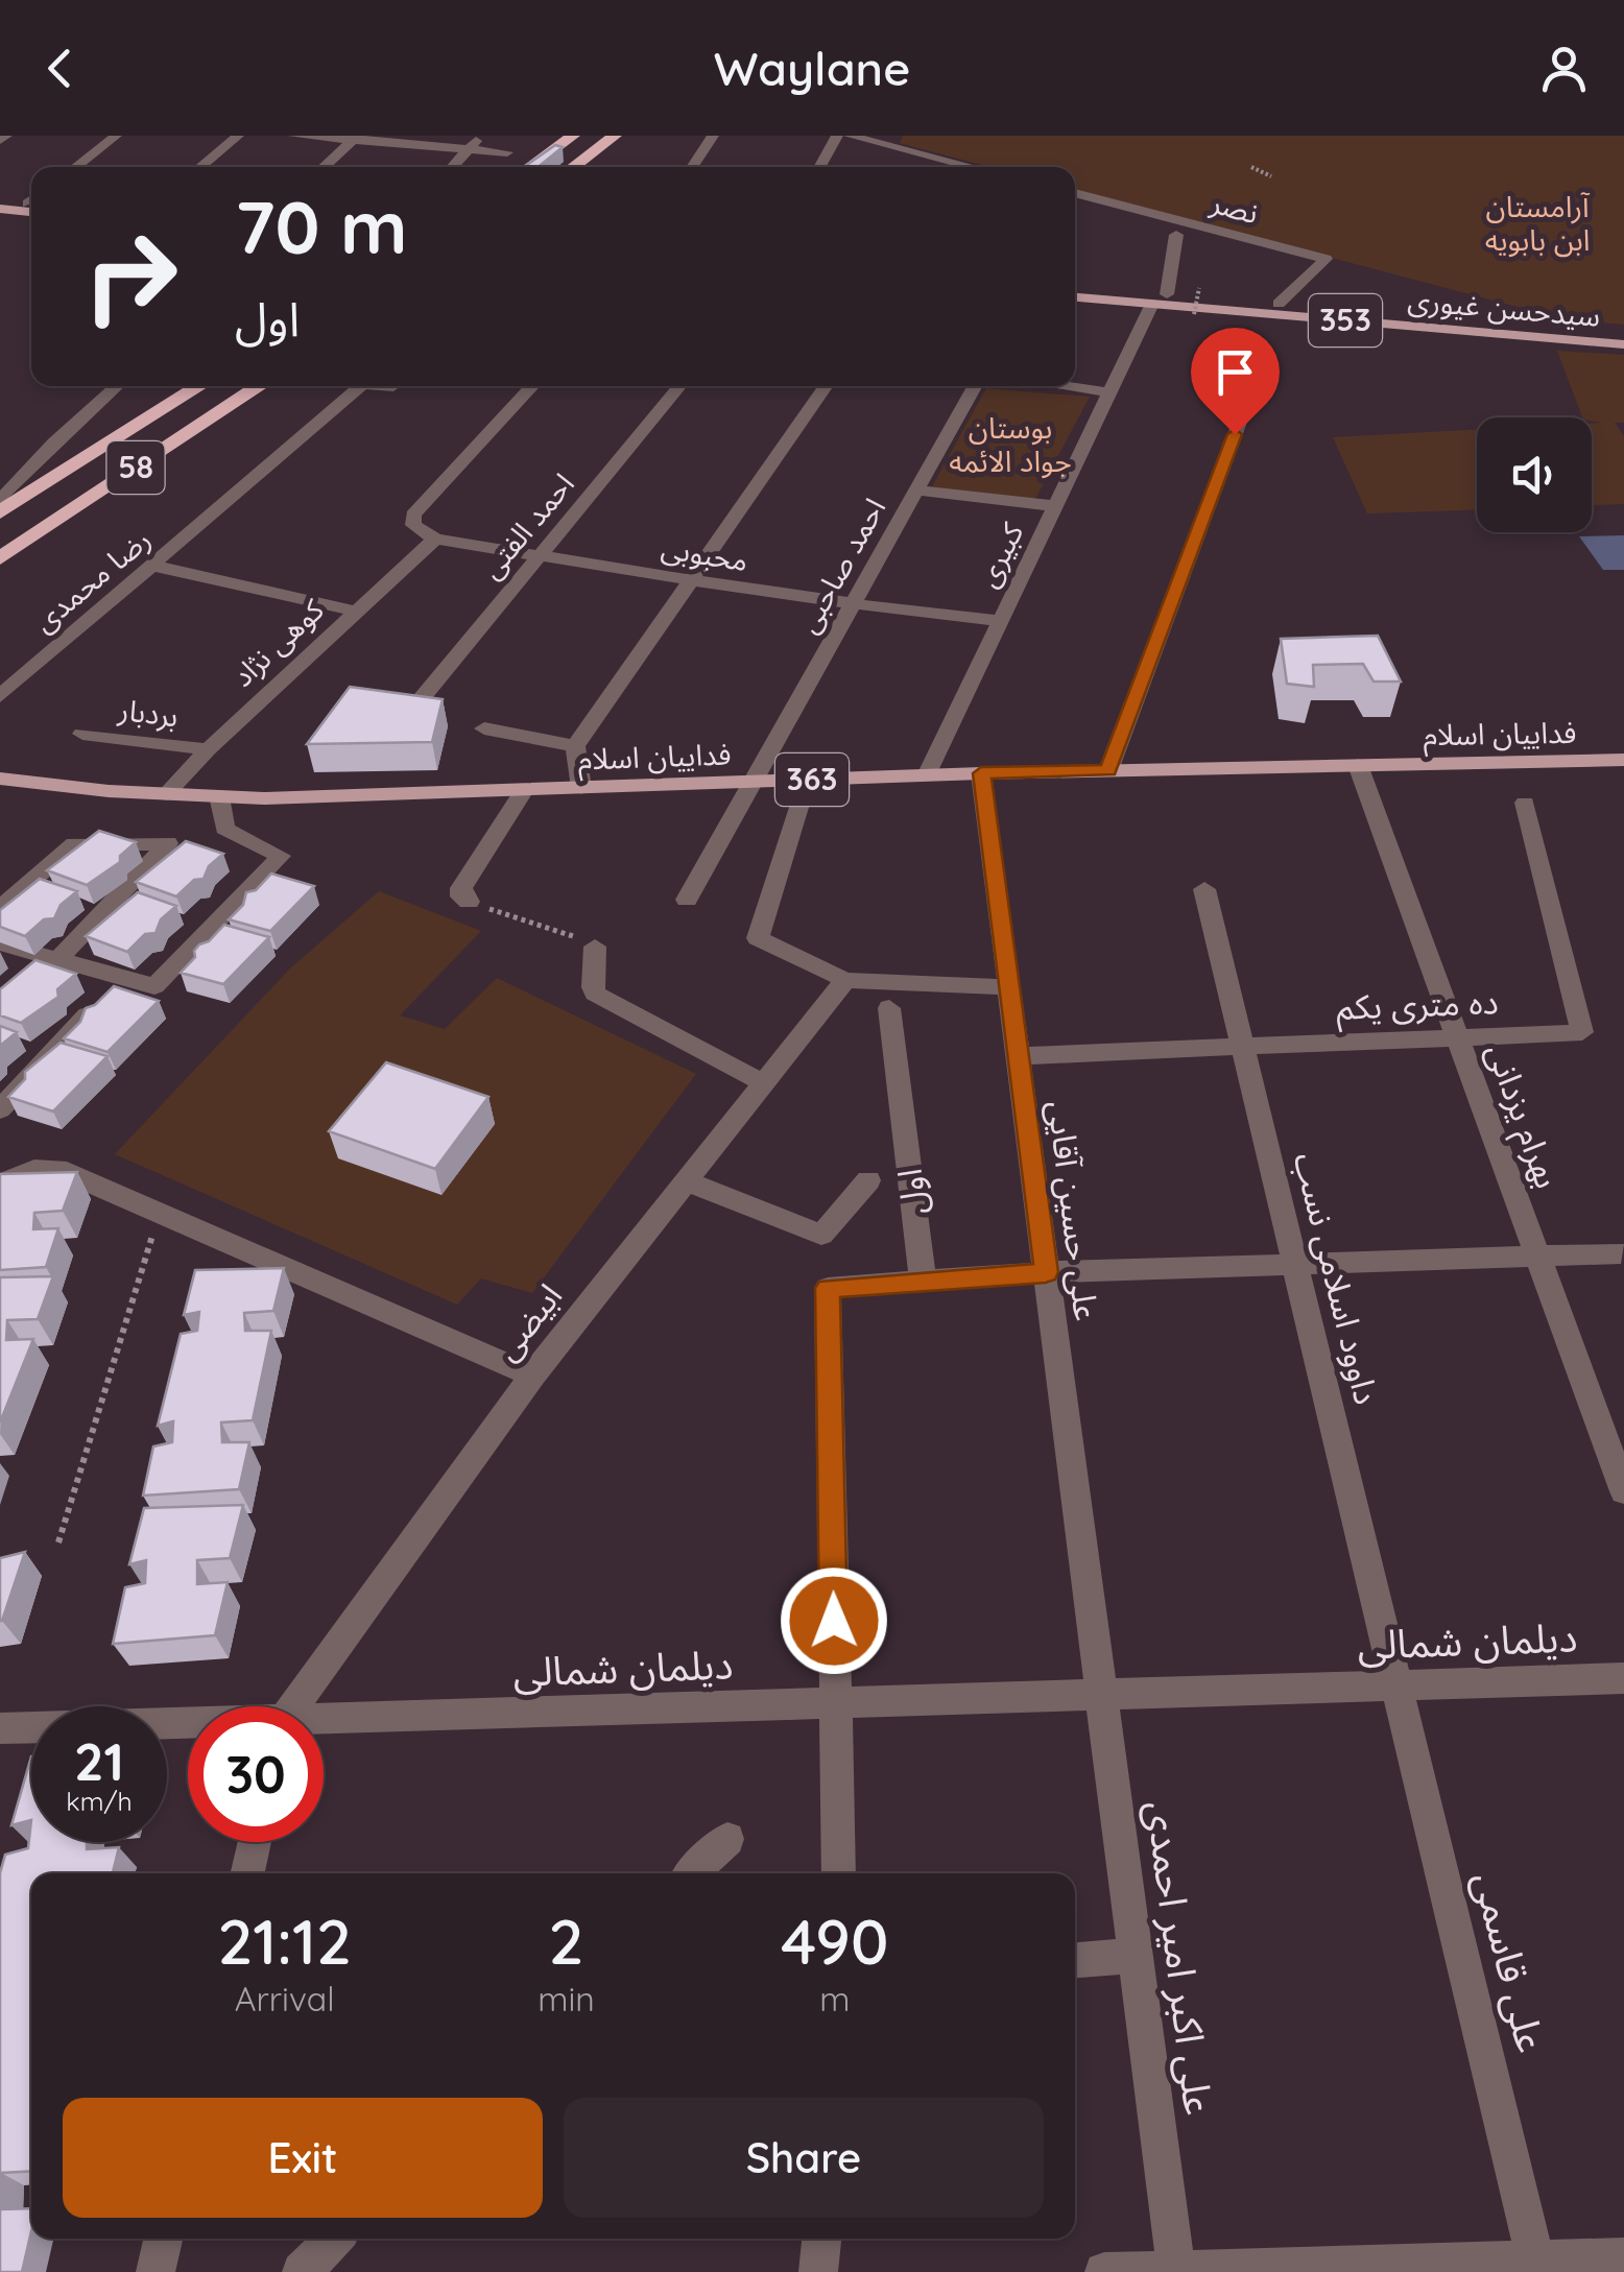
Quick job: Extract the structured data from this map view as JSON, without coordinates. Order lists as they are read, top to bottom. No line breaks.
{"streets":{"highway":["58"],"main road":["سیدحسن غیوری","353","فداییان اسلام","363"],"street":["نصر","احمد الفتی","محبوبی","کبیری","احمد صاحبی","رضا محمدی","کوهی نژاد","بردبار","ده متری یکم","بهرام یزدانی","اول","علی حسین آقایی","داوود اسلامی نسب","ابیضی","دیلمان شمالی","علی اکبر امیر احمدی","علی قاسمی"]},"crossings":[["نصر","سیدحسن غیوری"],["سیدحسن غیوری","کبیری"],["احمد الفتی","محبوبی"],["محبوبی","کبیری"],["محبوبی","احمد صاحبی"],["محبوبی","کوهی نژاد"],["کبیری","فداییان اسلام"],["احمد صاحبی","فداییان اسلام"],["کوهی نژاد","بردبار"],["کوهی نژاد","فداییان اسلام"],["فداییان اسلام","بهرام یزدانی"],["فداییان اسلام","علی حسین آقایی"],["ده متری یکم","بهرام یزدانی"],["ده متری یکم","علی حسین آقایی"],["ده متری یکم","داوود اسلامی نسب"],["علی حسین آقایی","علی اکبر امیر احمدی"],["داوود اسلامی نسب","دیلمان شمالی"],["داوود اسلامی نسب","علی قاسمی"],["دیلمان شمالی","علی اکبر امیر احمدی"],["دیلمان شمالی","علی قاسمی"]],"parks":["آرامستان ابن بابویه","بوستان جواد الائمه"],"page":{"header":"Waylane","turn":["70 m","اول"],"speed":"21 km/h","limit":"30","eta":["21:12","Arrival","2","min","490","m"],"buttons":["Exit","Share"]}}
